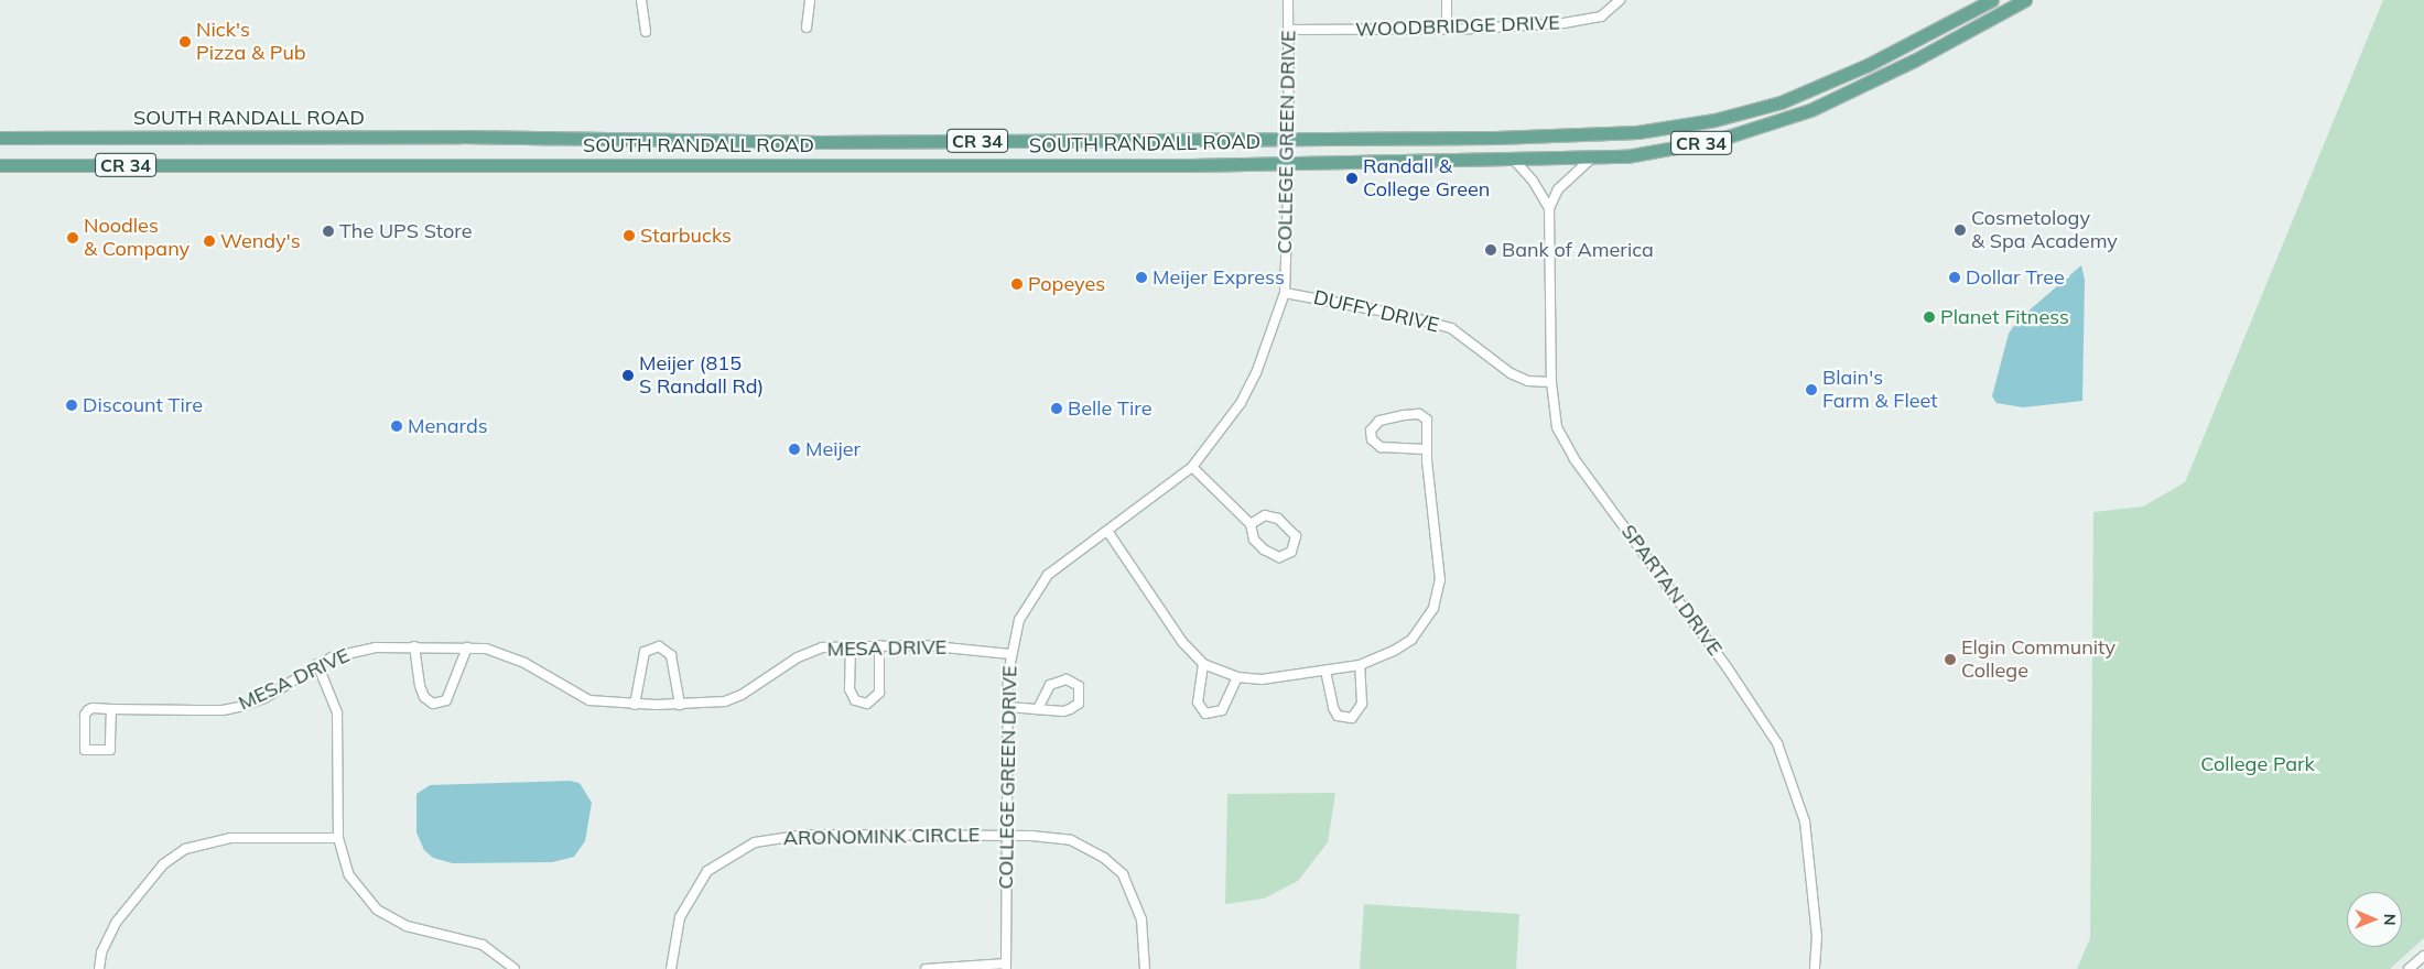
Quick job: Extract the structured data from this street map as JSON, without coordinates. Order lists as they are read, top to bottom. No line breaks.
{"streets":{"main road":["SOUTH RANDALL ROAD","CR 34"],"street":["WOODBRIDGE DRIVE","COLLEGE GREEN DRIVE","DUFFY DRIVE","SPARTAN DRIVE","MESA DRIVE","ARONOMINK CIRCLE"]},"crossings":[["WOODBRIDGE DRIVE","COLLEGE GREEN DRIVE"],["SOUTH RANDALL ROAD","COLLEGE GREEN DRIVE"],["SOUTH RANDALL ROAD","SPARTAN DRIVE"],["COLLEGE GREEN DRIVE","DUFFY DRIVE"],["COLLEGE GREEN DRIVE","MESA DRIVE"],["COLLEGE GREEN DRIVE","ARONOMINK CIRCLE"],["DUFFY DRIVE","SPARTAN DRIVE"]],"parks":["College Park"],"places":["Nick's Pizza & Pub","Randall & College Green","Cosmetology & Spa Academy","The UPS Store","Starbucks","Noodles & Company","Wendy's","Bank of America","Meijer Express","Dollar Tree","Popeyes","Planet Fitness","Meijer (815 S Randall Rd)","Blain's Farm & Fleet","Discount Tire","Belle Tire","Menards","Meijer","Elgin Community College"],"north":"right"}
